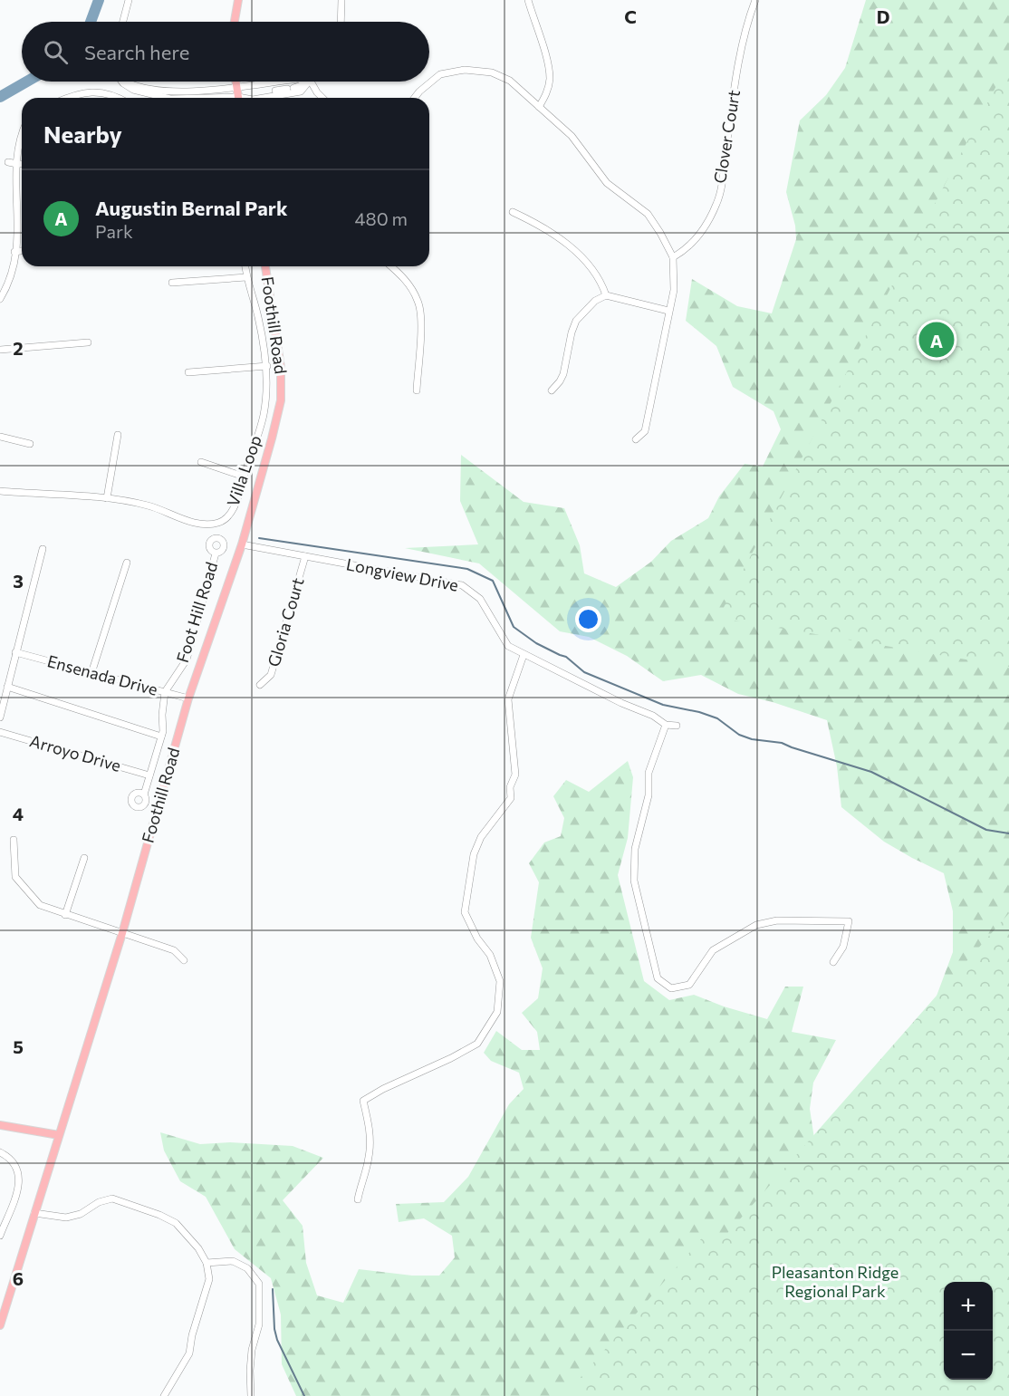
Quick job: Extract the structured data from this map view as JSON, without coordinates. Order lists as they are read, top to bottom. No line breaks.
{"streets":{"main road":["Foothill Road"],"street":["Clover Court","Villa Loop","Longview Drive","Foot Hill Road","Gloria Court","Ensenada Drive","Arroyo Drive"]},"crossings":[["Foothill Road","Longview Drive"],["Foothill Road","Ensenada Drive"],["Longview Drive","Gloria Court"],["Foot Hill Road","Ensenada Drive"],["Foot Hill Road","Arroyo Drive"]],"parks":["Pleasanton Ridge Regional Park"],"page":{"search":"Search here","heading":"Nearby","list":[{"mark":"A","name":"Augustin Bernal Park","note":"Park","value":"480 m"}],"pins":"A","map_buttons":["+","−"]},"grid":{"columns":["C","D"],"rows":["2","3","4","5","6"]}}
